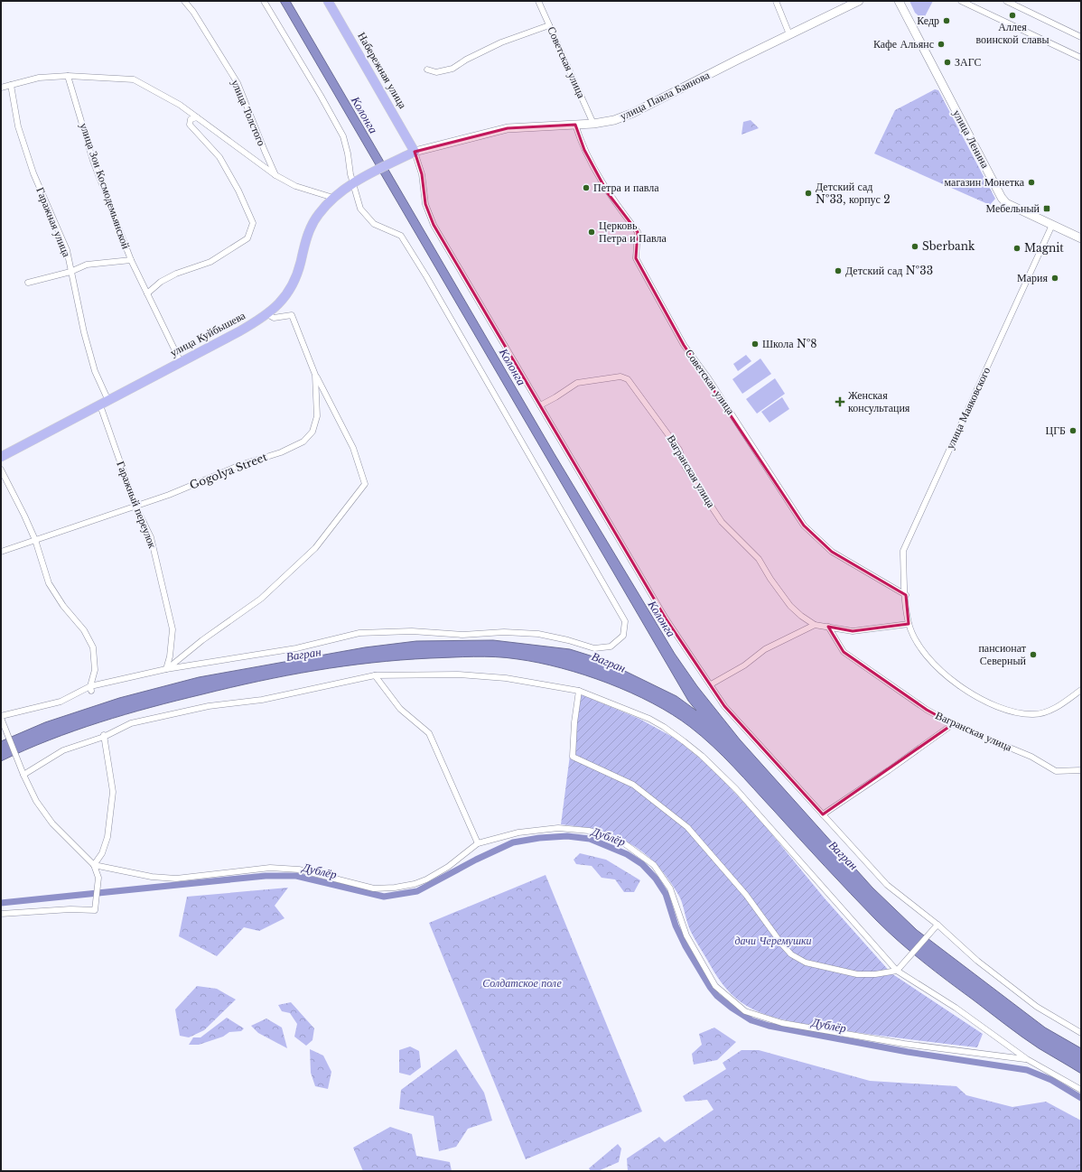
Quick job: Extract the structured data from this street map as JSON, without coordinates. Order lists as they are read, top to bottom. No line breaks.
{"streets":{"highway":["Набережная улица","улица Куйбышева"],"main road":["улица Павла Баянова","улица Ленина"],"street":["Советская улица","улица Толстого","улица Зои Космодемьянской","Гаражная улица","улица Маяковского","Gogolya Street","Вагранская улица","Гаражный переулок"]},"crossings":[["Советская улица","улица Павла Баянова"],["Советская улица","улица Маяковского"],["Набережная улица","улица Павла Баянова"],["Набережная улица","улица Куйбышева"],["улица Павла Баянова","улица Куйбышева"],["улица Ленина","улица Маяковского"],["улица Зои Космодемьянской","улица Куйбышева"],["Гаражная улица","улица Куйбышева"],["Гаражная улица","Гаражный переулок"],["улица Куйбышева","Gogolya Street"],["улица Куйбышева","Гаражный переулок"],["Gogolya Street","Гаражный переулок"]],"water":["Колонга","Вагран","Дублёр"],"parks":["дачи Черемушки","Солдатское поле"],"places":{"other":["Аллея воинской славы","Кедр","Кафе Альянс","ЗАГС","магазин Монетка","Петра и павла","Детский сад №33, корпус 2","Церковь Петра и Павла","Sberbank","Magnit","Детский сад №33","Мария","Школа №8","ЦГБ","пансионат Северный"],"transit":["Мебельный"],"health":["Женская консультация"]}}
